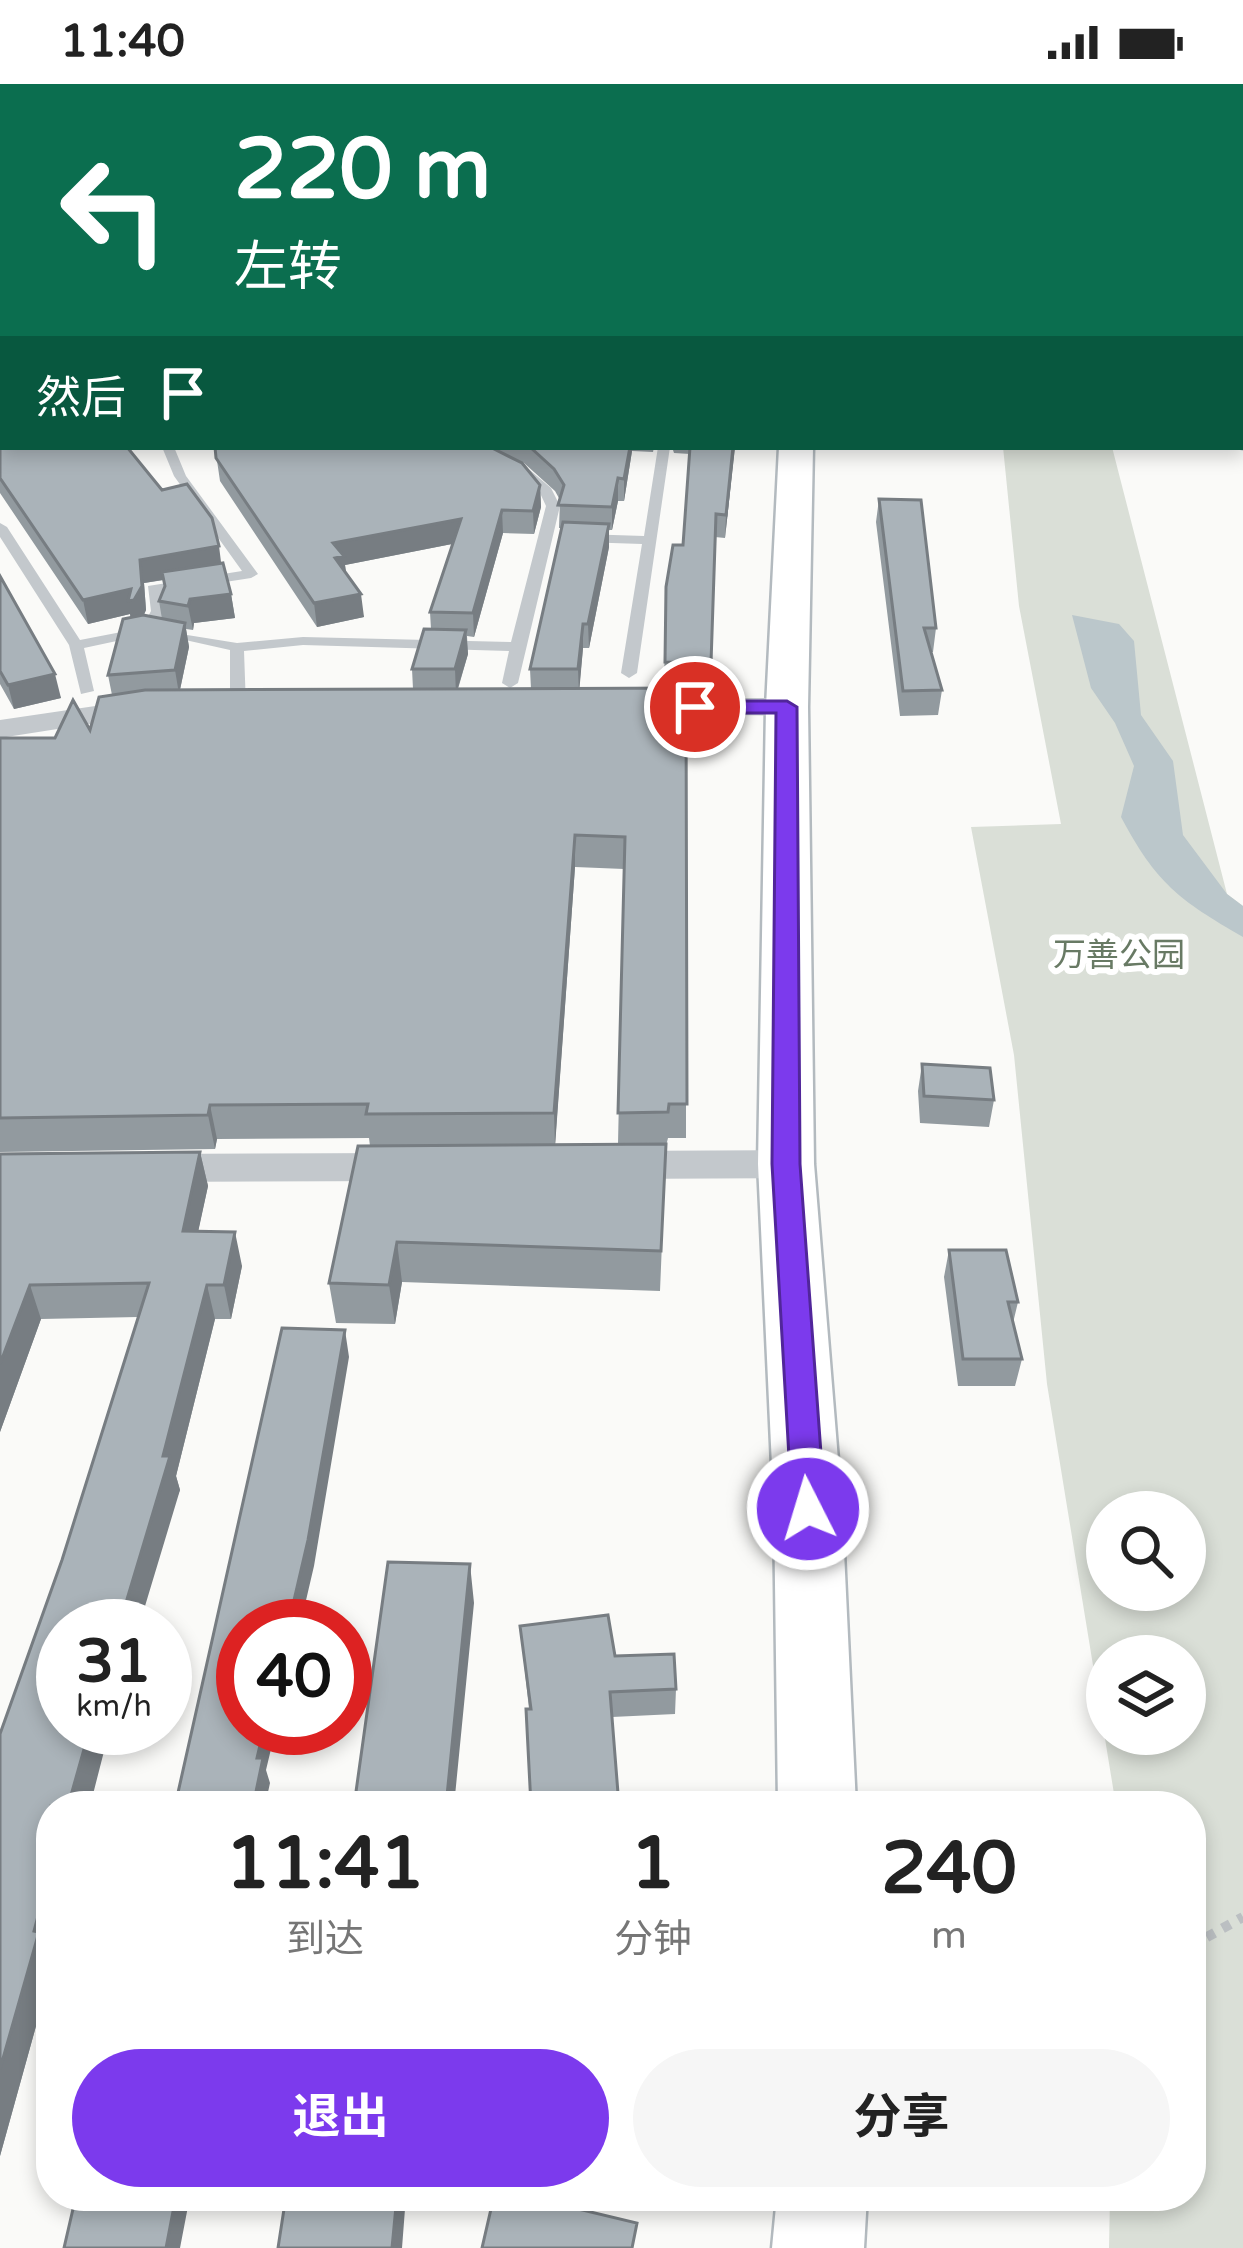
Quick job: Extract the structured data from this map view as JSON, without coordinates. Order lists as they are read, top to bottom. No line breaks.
{"parks":["万善公园"],"page":{"status":"11:40","turn":["220 m","左转"],"then":"然后","speed":"31 km/h","limit":"40","eta":["11:41","到达","1","分钟","240","m"],"buttons":["退出","分享"]}}
